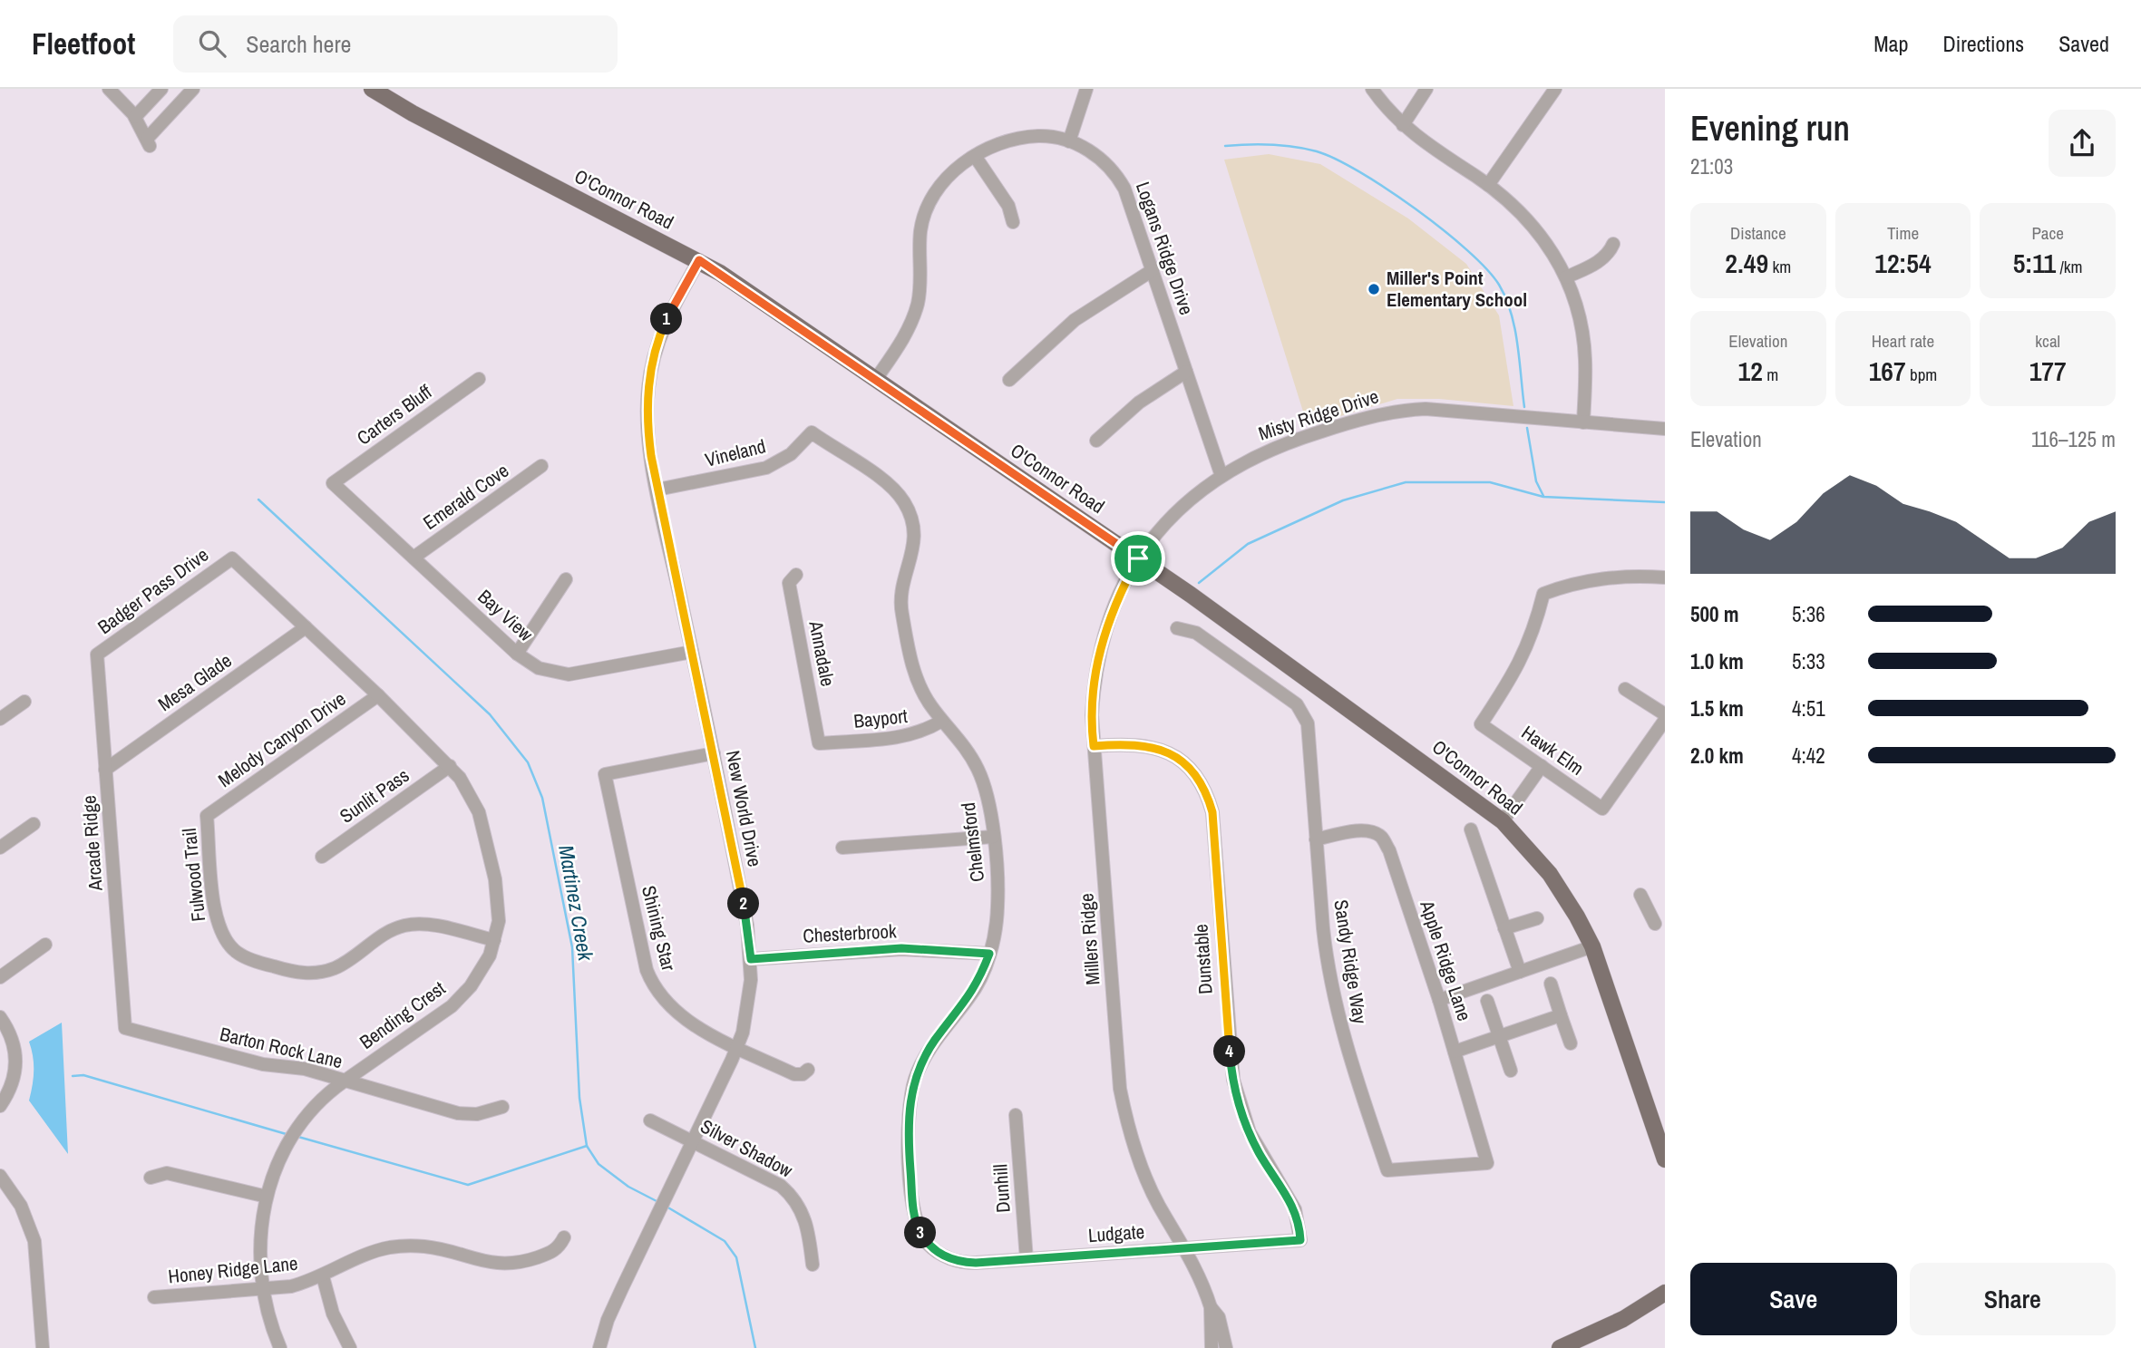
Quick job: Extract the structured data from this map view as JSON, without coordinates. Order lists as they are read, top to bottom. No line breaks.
{"streets":{"main road":["O'Connor Road"],"street":["Logans Ridge Drive","Carters Bluff","Misty Ridge Drive","Vineland","Emerald Cove","Badger Pass Drive","Bay View","Annadale","Mesa Glade","Bayport","Melody Canyon Drive","Hawk Elm","Sunlit Pass","New World Drive","Chelmsford","Arcade Ridge","Fulwood Trail","Shining Star","Chesterbrook","Millers Ridge","Dunstable","Apple Ridge Lane","Sandy Ridge Way","Bending Crest","Barton Rock Lane","Silver Shadow","Dunhill","Ludgate","Honey Ridge Lane"]},"crossings":[["O'Connor Road","Logans Ridge Drive"],["O'Connor Road","Misty Ridge Drive"],["O'Connor Road","New World Drive"],["O'Connor Road","Millers Ridge"],["Logans Ridge Drive","Misty Ridge Drive"],["Carters Bluff","Bay View"],["Misty Ridge Drive","Millers Ridge"],["Vineland","New World Drive"],["Vineland","Chelmsford"],["Emerald Cove","Bay View"],["Badger Pass Drive","Arcade Ridge"],["Badger Pass Drive","Bending Crest"],["Bay View","New World Drive"],["Annadale","Bayport"],["Mesa Glade","Arcade Ridge"],["Mesa Glade","Bending Crest"],["Bayport","Chelmsford"],["Melody Canyon Drive","Fulwood Trail"],["Melody Canyon Drive","Bending Crest"],["Sunlit Pass","Bending Crest"],["New World Drive","Shining Star"],["New World Drive","Chesterbrook"],["New World Drive","Silver Shadow"],["Chelmsford","Chesterbrook"],["Chelmsford","Ludgate"],["Arcade Ridge","Barton Rock Lane"],["Fulwood Trail","Bending Crest"],["Millers Ridge","Dunstable"],["Millers Ridge","Ludgate"],["Dunstable","Ludgate"],["Apple Ridge Lane","Sandy Ridge Way"],["Bending Crest","Barton Rock Lane"],["Bending Crest","Honey Ridge Lane"],["Dunhill","Ludgate"]],"water":["Martinez Creek"],"places":["Miller's Point Elementary School"],"page":{"header":"Fleetfoot","search":"Search here","nav":["Map","Directions","Saved"],"heading":["Evening run","21:03"],"stats":[["Distance","2.49 km"],["Time","12:54"],["Pace","5:11 /km"],["Elevation","12 m"],["Heart rate","167 bpm"],["kcal","177"]],"pins":["1","2","4","3"],"chart":["Elevation","116–125 m"],"list":[{"name":"500 m","note":"5:36"},{"name":"1.0 km","note":"5:33"},{"name":"1.5 km","note":"4:51"},{"name":"2.0 km","note":"4:42"}],"buttons":["Save","Share"]}}
